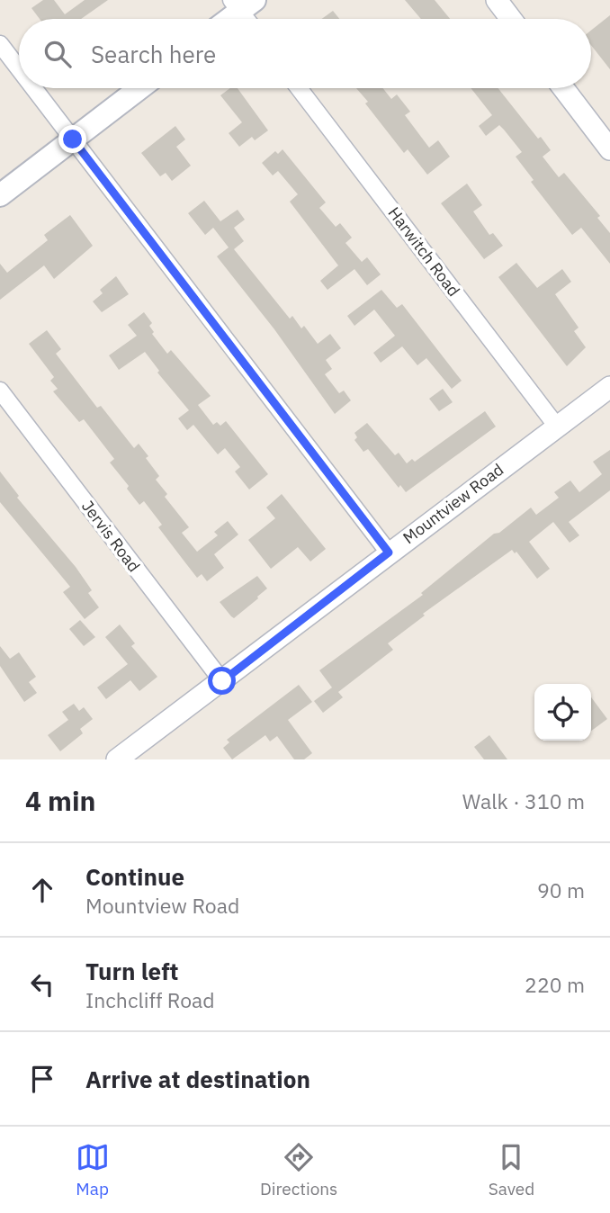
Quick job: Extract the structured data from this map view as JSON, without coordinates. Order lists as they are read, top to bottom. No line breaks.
{"streets":{"street":["Harwitch Road","Mountview Road","Jervis Road"]},"crossings":[["Harwitch Road","Mountview Road"],["Mountview Road","Jervis Road"]],"page":{"search":"Search here","heading":["4 min","Walk · 310 m"],"list":[["Continue","Mountview Road","90 m"],["Turn left","Inchcliff Road","220 m"],"Arrive at destination"],"nav":["Map","Directions","Saved"]}}
